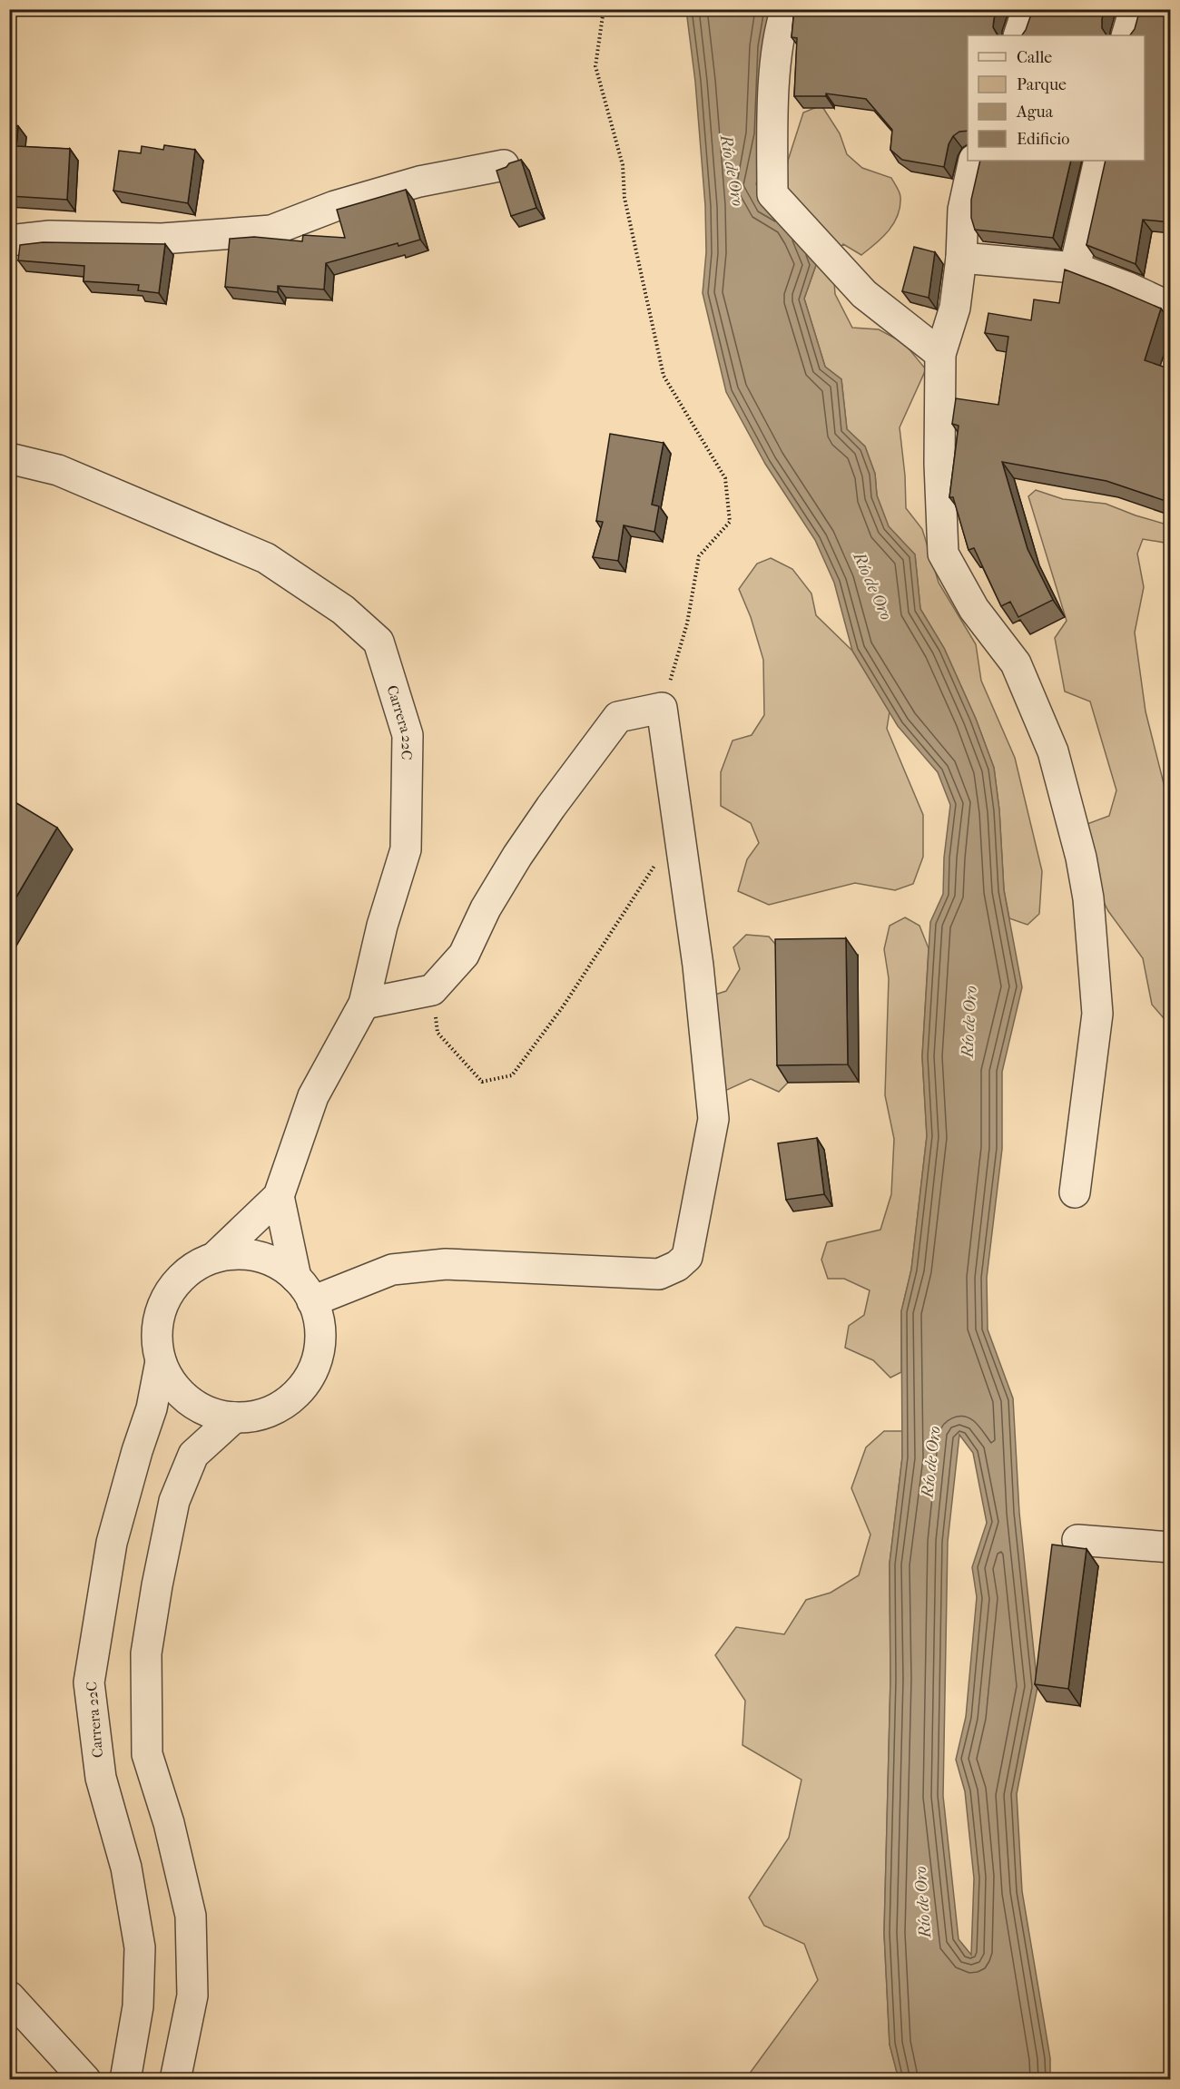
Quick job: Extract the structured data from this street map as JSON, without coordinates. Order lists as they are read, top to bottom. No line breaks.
{"streets":{"street":["Carrera 22C"]},"water":["Río de Oro"],"legend":["Calle","Parque","Agua","Edificio"]}
